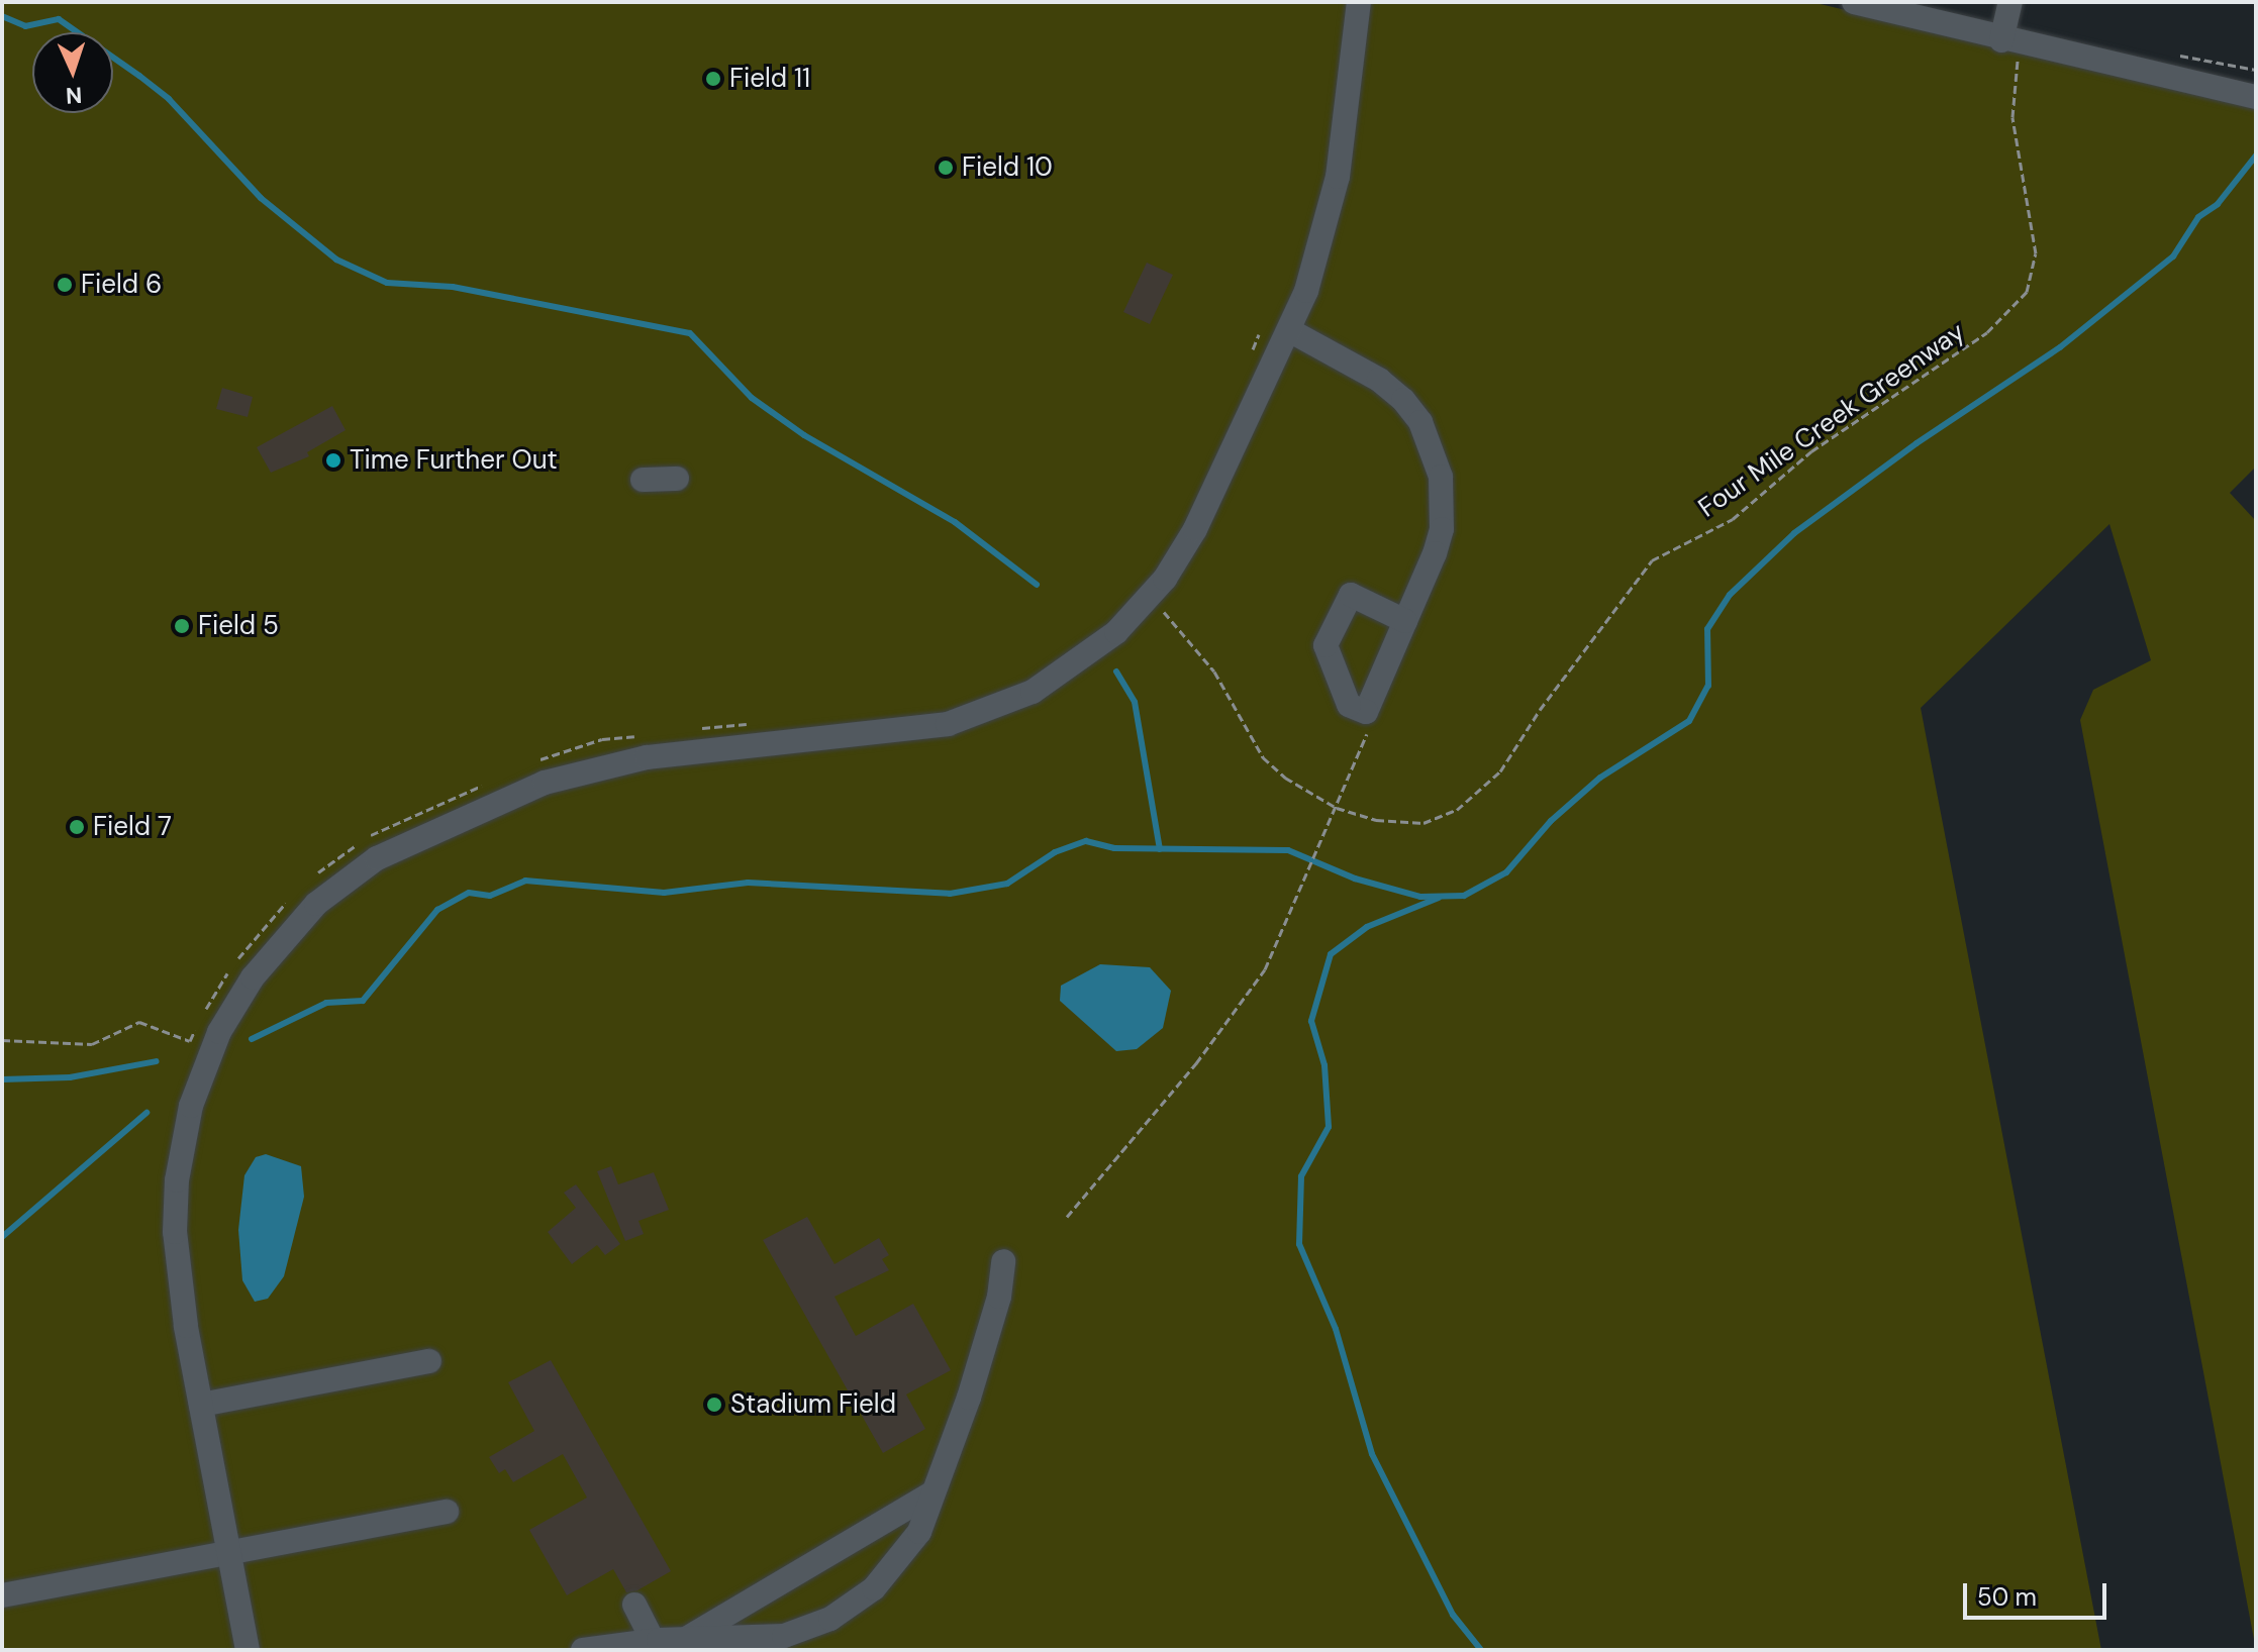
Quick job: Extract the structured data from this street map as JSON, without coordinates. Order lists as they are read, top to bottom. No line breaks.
{"streets":{"path":["Four Mile Creek Greenway"]},"places":["Field 11","Field 10","Field 6","Time Further Out","Field 5","Field 7","Stadium Field"],"scale_bar":"50 m","north":"bottom"}
